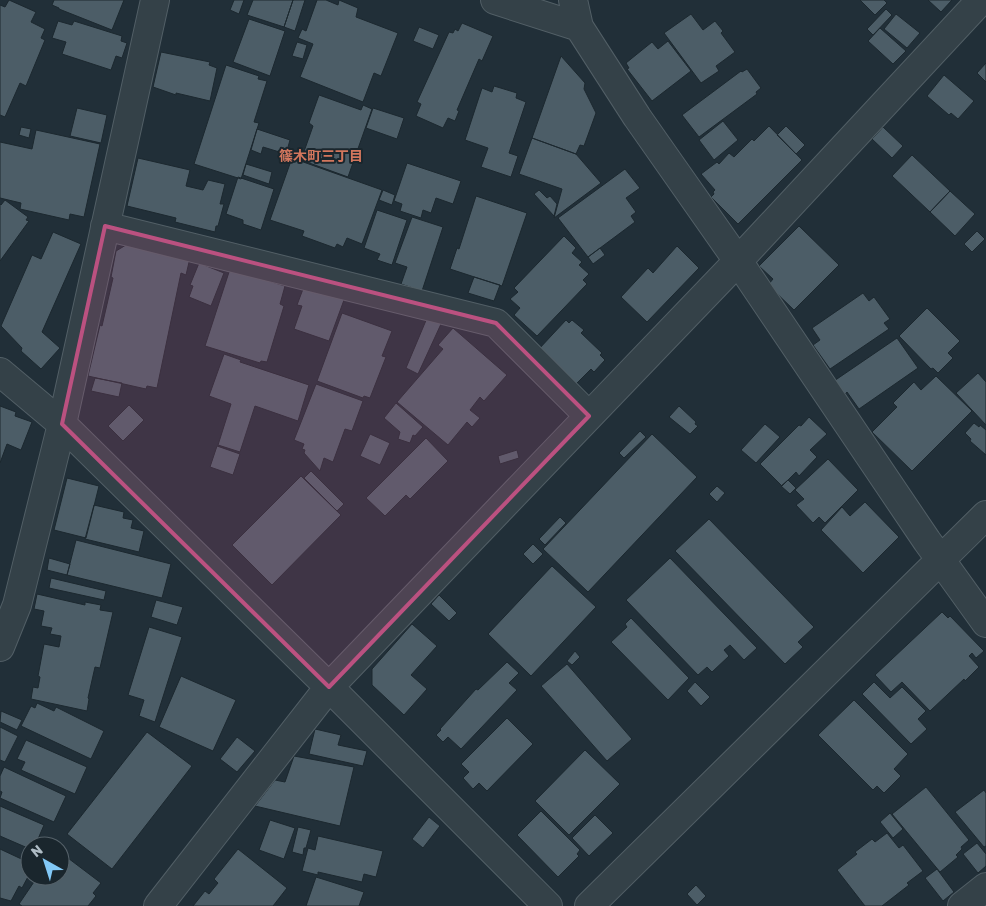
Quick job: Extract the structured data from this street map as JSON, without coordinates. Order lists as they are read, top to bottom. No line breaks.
{"districts":["篠木町三丁目"],"north":"top left"}
